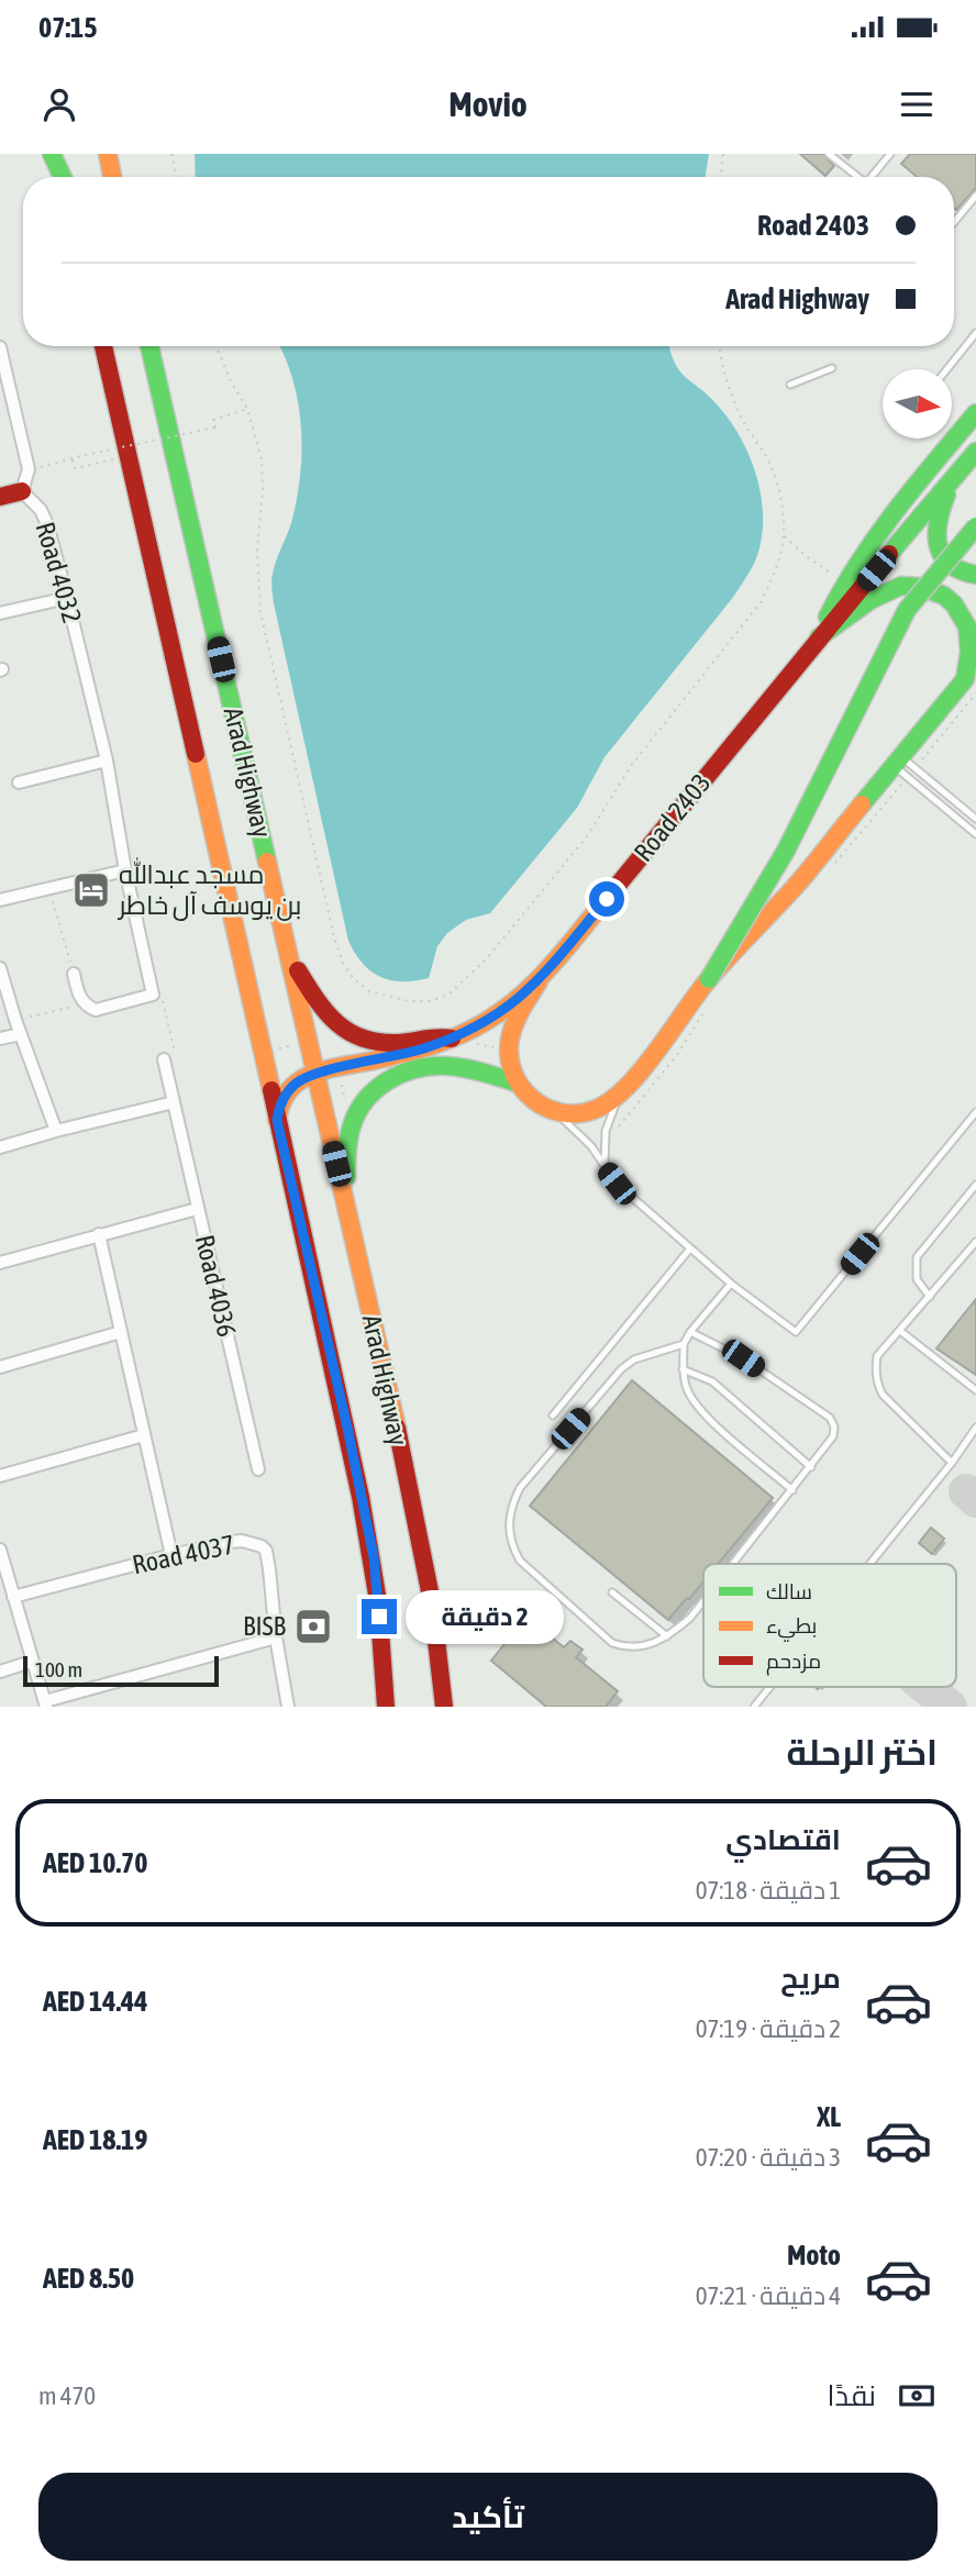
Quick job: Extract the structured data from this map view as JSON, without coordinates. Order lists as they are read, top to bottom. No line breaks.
{"streets":{"main road":["Arad Highway","Road 2403"],"street":["Road 4032","Road 4036","Road 4037"]},"crossings":[["Arad Highway","Road 2403"]],"places":{"hotel":["مسجد عبدالله بن يوسف آل خاطر"],"bank":["BISB"]},"legend":["سالك","بطيء","مزدحم"],"scale_bar":"100 m","north":"right","page":{"status":"07:15","header":"Movio","banner":["Road 2403","Arad Highway"],"bubble":"2 دقيقة","scale":"100 m","heading":"اختر الرحلة","list":[{"name":"اقتصادي","note":"1 دقيقة · 07:18","value":"AED 10.70"},{"name":"مريح","note":"2 دقيقة · 07:19","value":"AED 14.44"},{"name":"XL","note":"3 دقيقة · 07:20","value":"AED 18.19"},{"name":"Moto","note":"4 دقيقة · 07:21","value":"AED 8.50"}],"pay":["نقدًا","470 m"],"buttons":"تأكيد"}}
